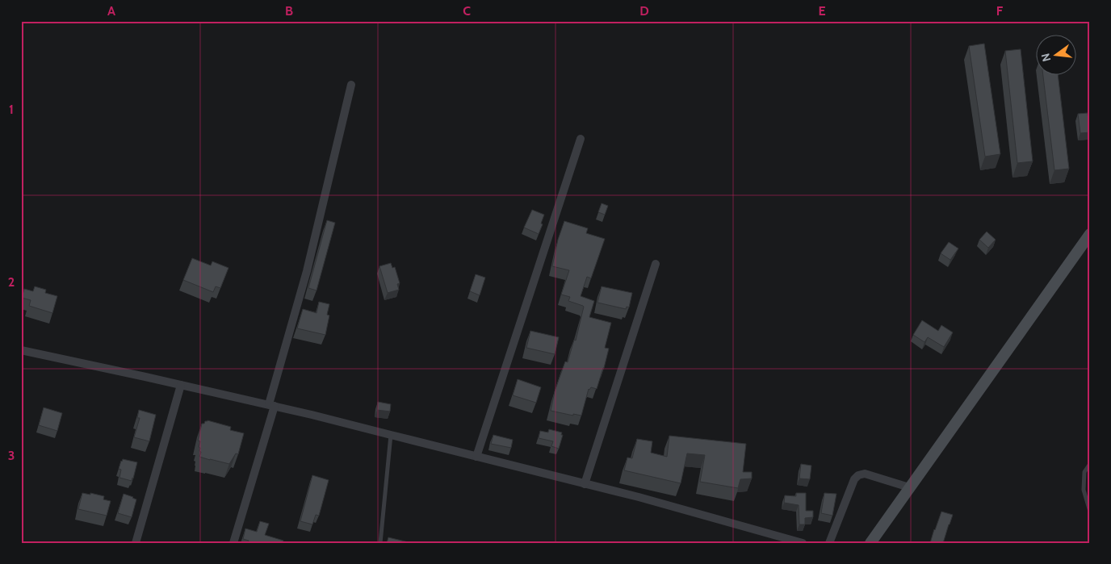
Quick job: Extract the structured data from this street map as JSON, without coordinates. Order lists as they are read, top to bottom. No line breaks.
{"north":"left","grid":{"columns":["A","B","C","D","E","F"],"rows":["1","2","3"]}}
